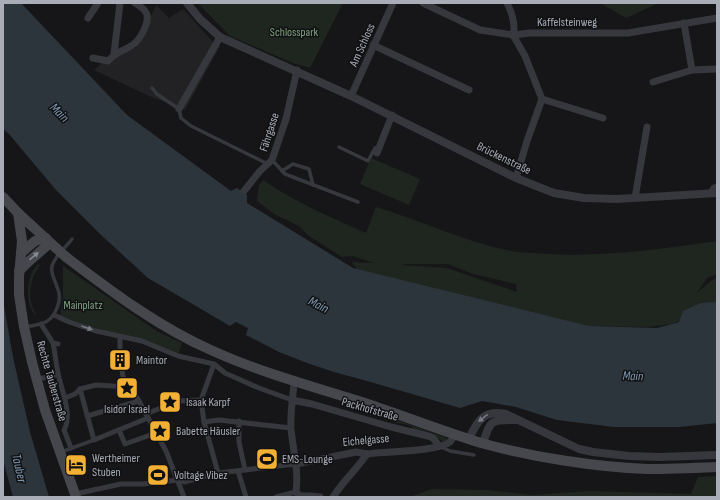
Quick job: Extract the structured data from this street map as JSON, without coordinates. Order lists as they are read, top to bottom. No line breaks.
{"streets":{"main road":["Rechte Tauberstraße"],"street":["Kaffelsteinweg","Am Schloss","Fährgasse","Brückenstraße","Packhofstraße","Eichelgasse"]},"crossings":[["Am Schloss","Brückenstraße"],["Fährgasse","Brückenstraße"],["Rechte Tauberstraße","Eichelgasse"],["Packhofstraße","Eichelgasse"]],"water":["Main","Tauber"],"parks":["Schlosspark","Mainplatz"],"places":{"building":["Maintor"],"place":["Isidor Israel","Isaak Karpf","Babette Häusler"],"sports":["EMS-Lounge","Voltage Vibez"],"hotel":["Wertheimer Stuben"]}}
